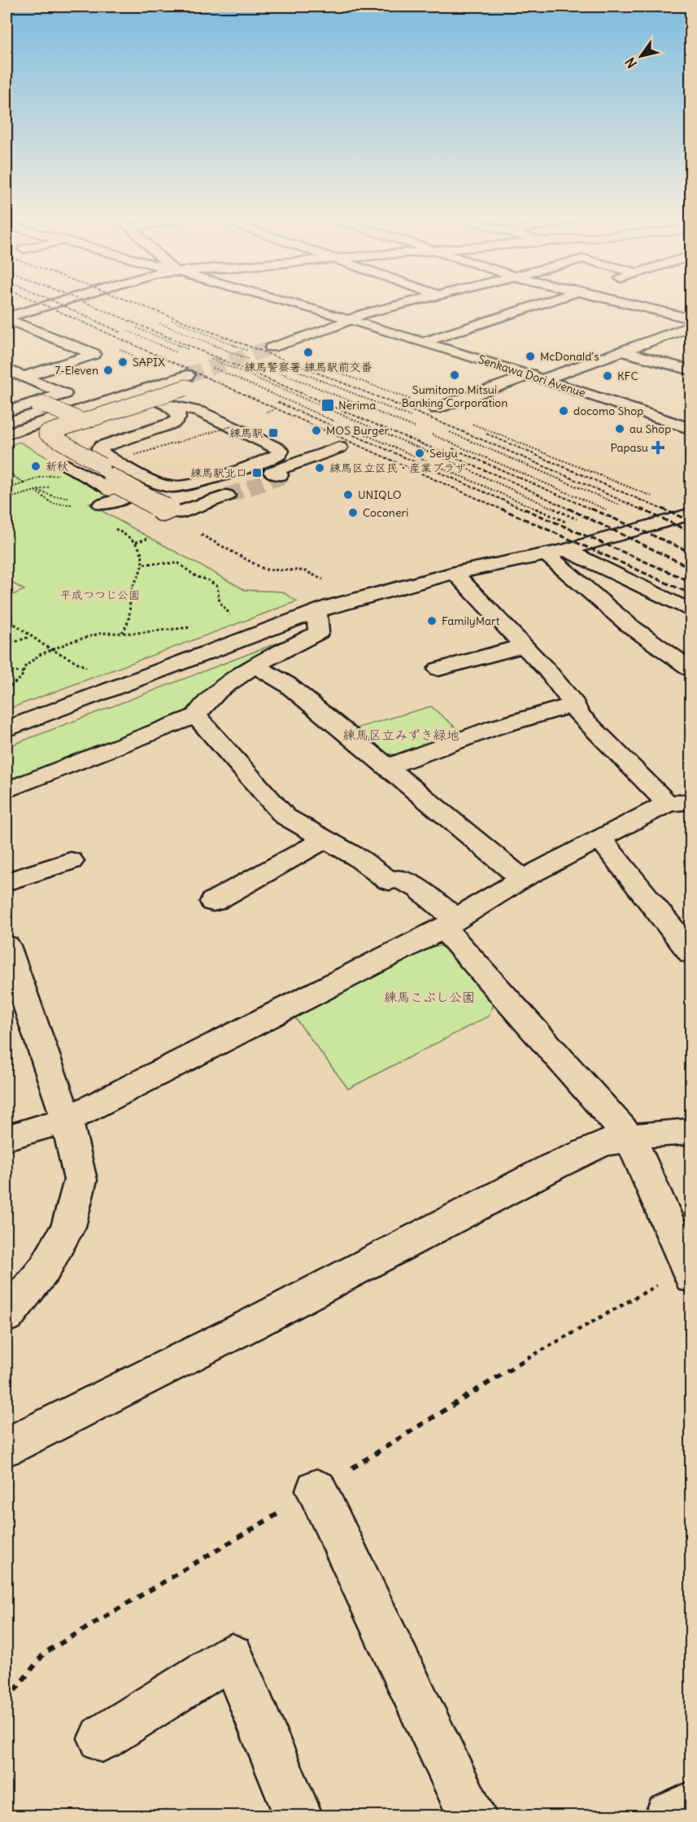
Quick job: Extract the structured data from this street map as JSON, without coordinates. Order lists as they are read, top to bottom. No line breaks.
{"streets":{"street":["Senkawa Dori Avenue"]},"parks":["平成つつじ公園","練馬区立みずき緑地","練馬こぶし公園"],"places":{"other":["練馬警察署 練馬駅前交番","McDonald's","SAPIX","7-Eleven","Sumitomo Mitsui Banking Corporation","KFC","docomo Shop","au Shop","MOS Burger","Seiyu","新秋","練馬区立区民・産業プラザ","UNIQLO","Coconeri","FamilyMart"],"transit":["Nerima","練馬駅","練馬駅北口"],"health":["Papasu"]},"north":"bottom left"}
